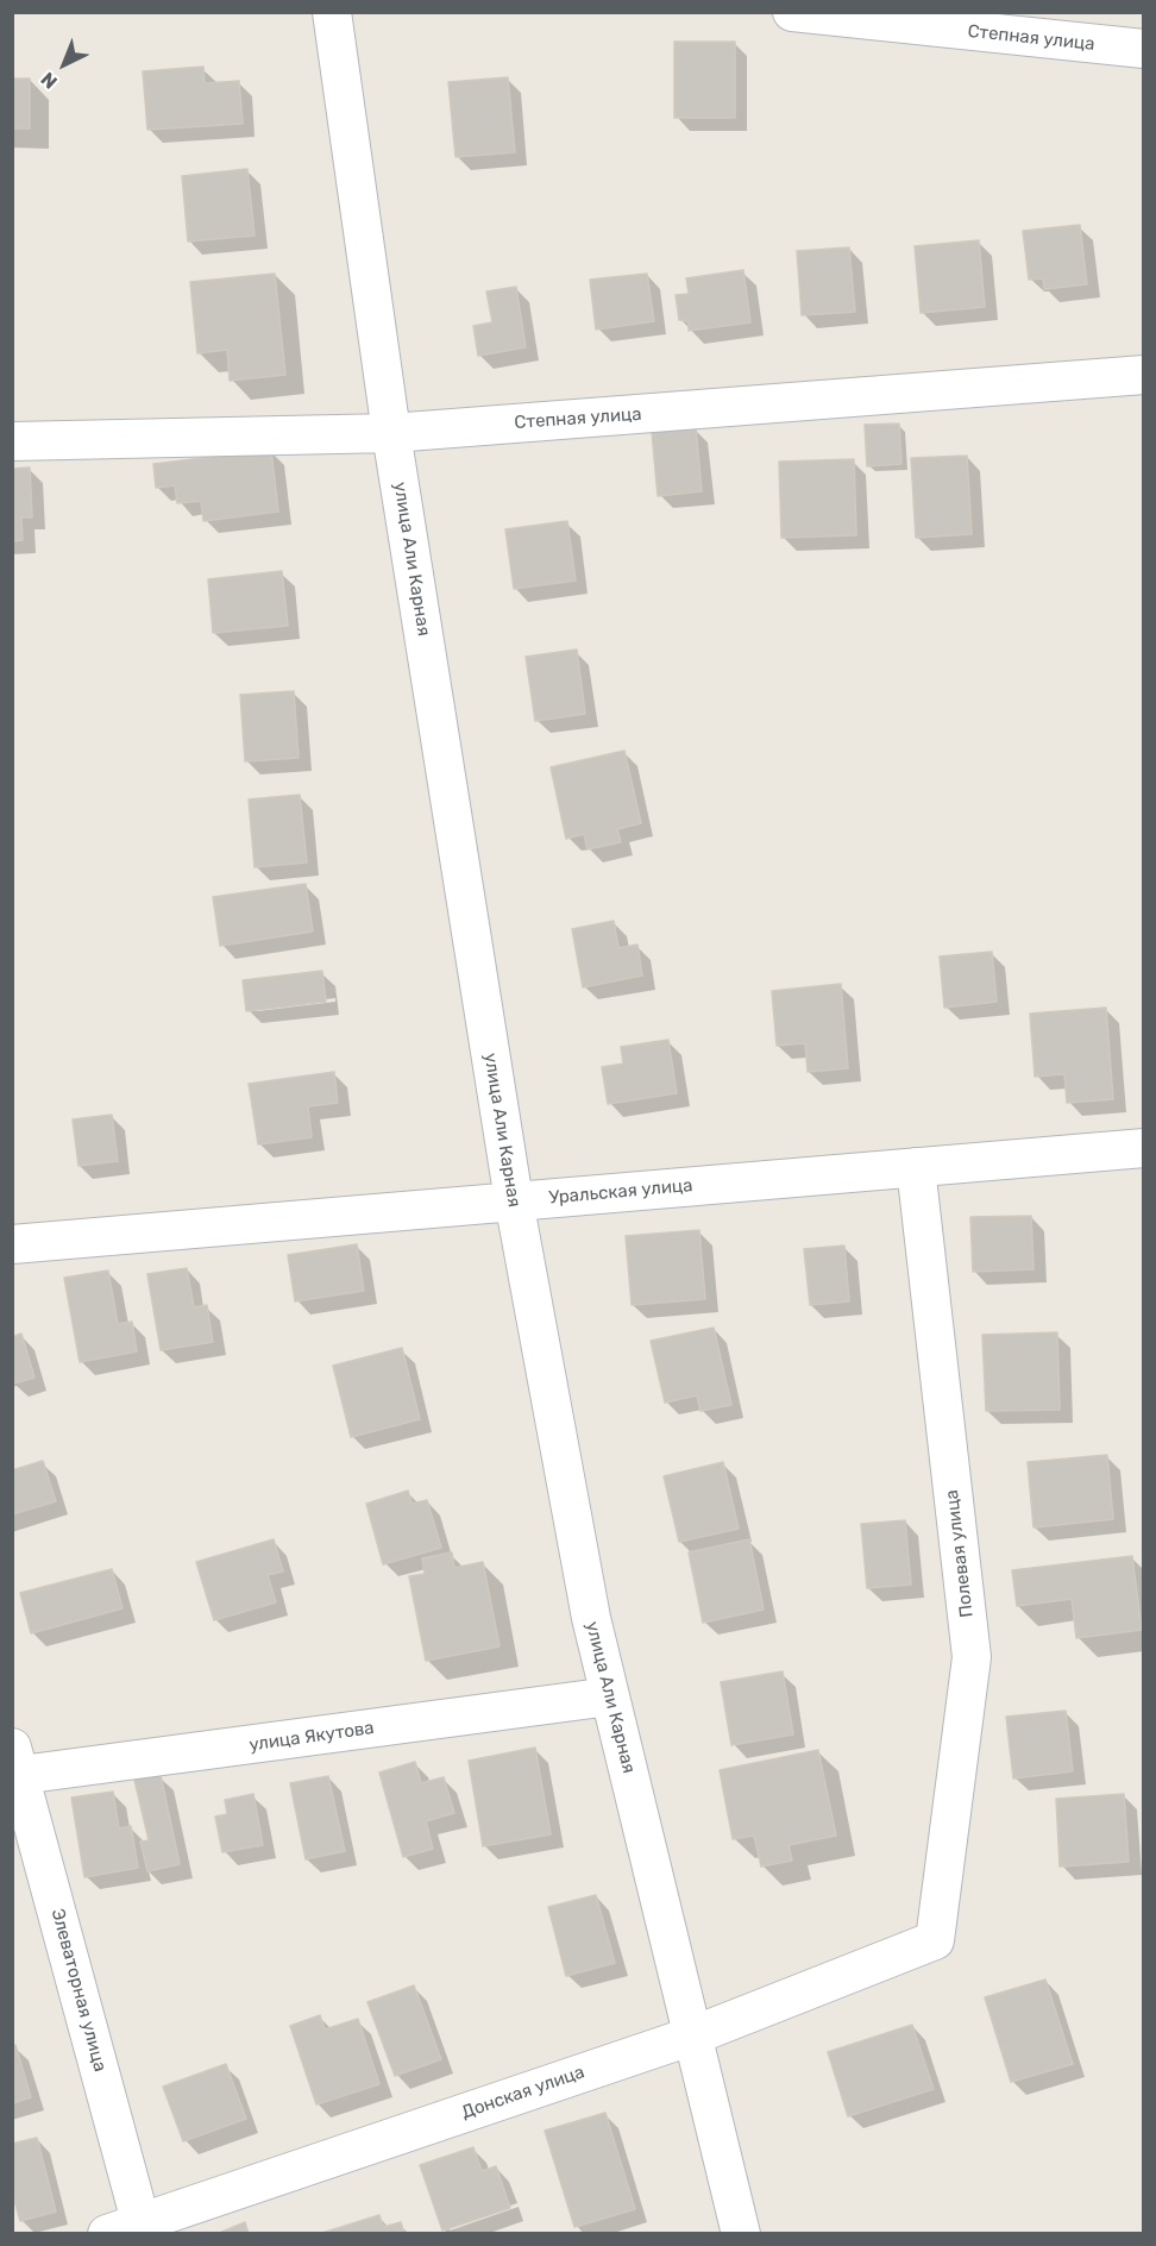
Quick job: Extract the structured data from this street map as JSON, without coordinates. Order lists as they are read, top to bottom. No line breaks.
{"streets":{"street":["Степная улица","улица Али Карная","Уральская улица","Полевая улица","улица Якутова","Элеваторная улица","Донская улица"]},"crossings":[["Степная улица","улица Али Карная"],["улица Али Карная","Уральская улица"],["улица Али Карная","улица Якутова"],["улица Али Карная","Донская улица"],["Уральская улица","Полевая улица"],["Полевая улица","Донская улица"],["улица Якутова","Элеваторная улица"],["Элеваторная улица","Донская улица"]],"north":"bottom left"}
